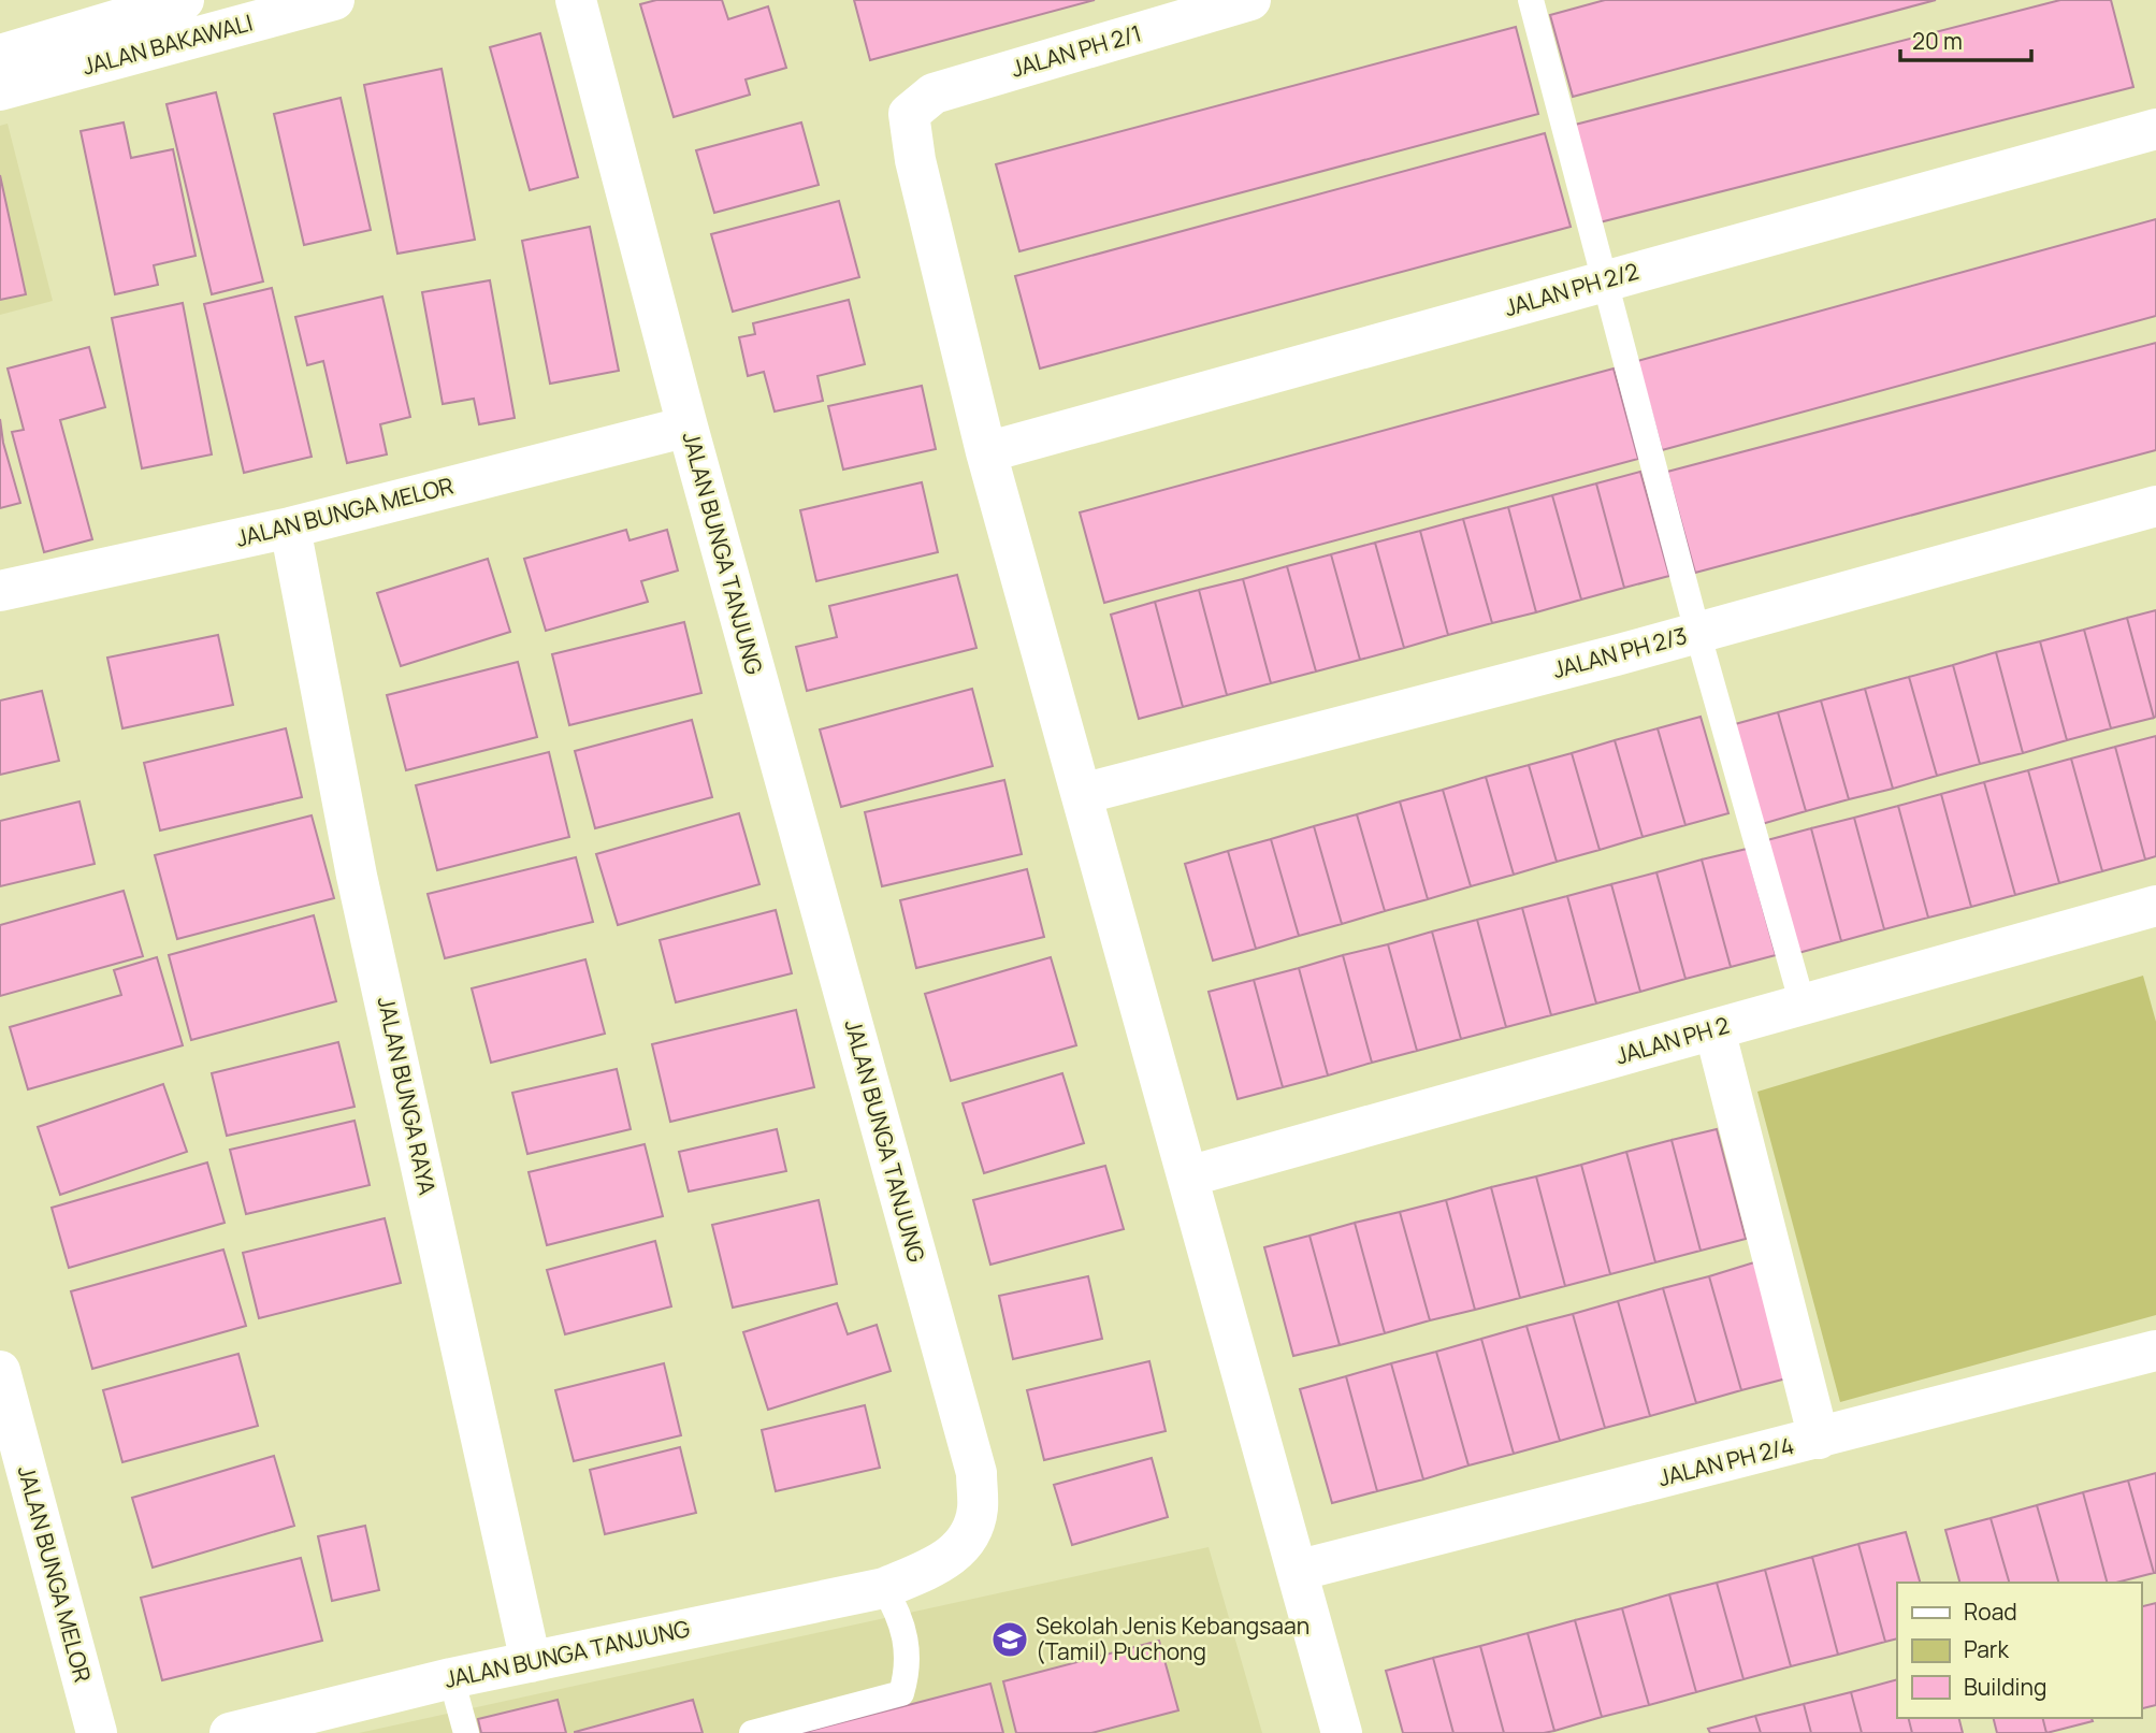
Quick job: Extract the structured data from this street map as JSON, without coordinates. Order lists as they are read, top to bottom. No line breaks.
{"streets":{"street":["JALAN BAKAWALI","JALAN PH 2/1","JALAN PH 2/2","JALAN BUNGA MELOR","JALAN BUNGA TANJUNG","JALAN PH 2/3","JALAN PH 2","JALAN BUNGA RAYA","JALAN PH 2/4"]},"crossings":[["JALAN PH 2/1","JALAN PH 2/2"],["JALAN BUNGA MELOR","JALAN BUNGA TANJUNG"],["JALAN BUNGA MELOR","JALAN BUNGA RAYA"],["JALAN BUNGA TANJUNG","JALAN BUNGA RAYA"]],"places":{"school or university":["Sekolah Jenis Kebangsaan (Tamil) Puchong"]},"legend":["Road","Park","Building"],"scale_bar":"20 m"}
